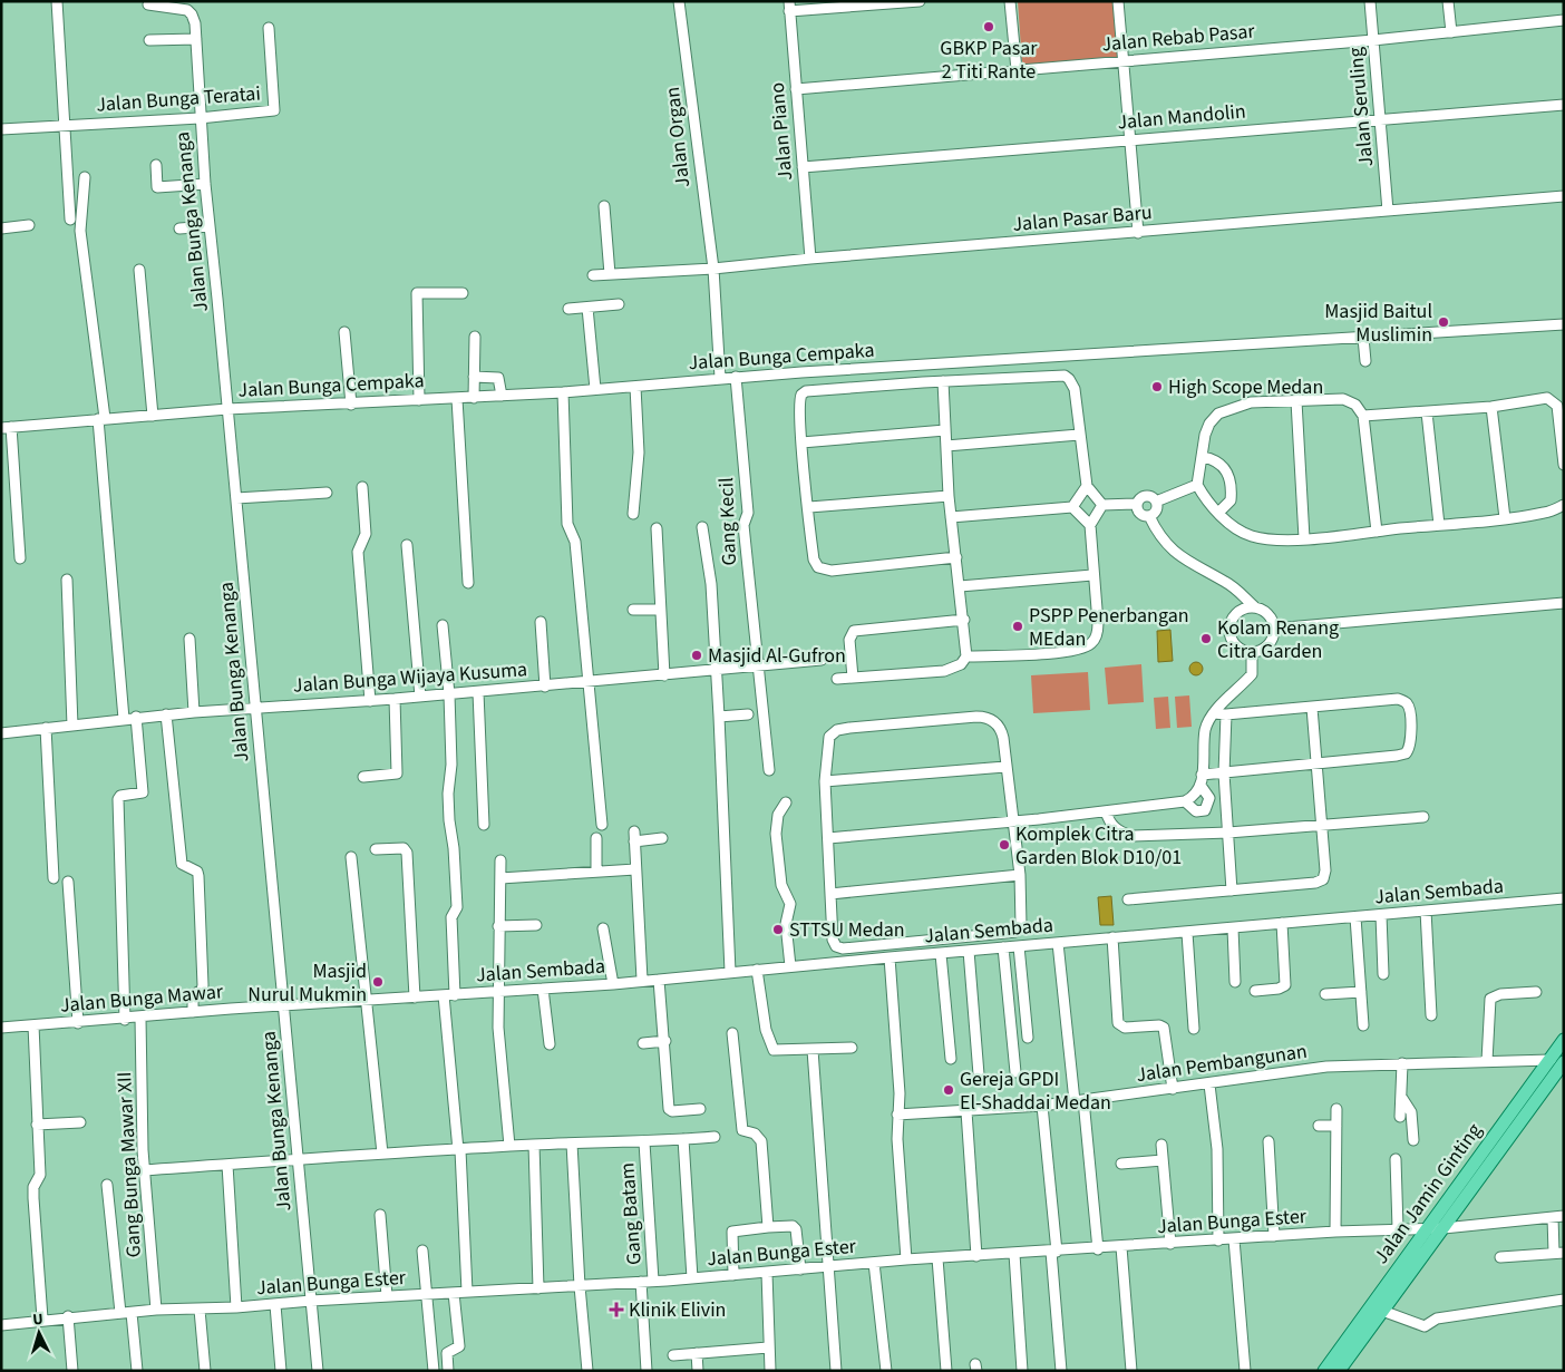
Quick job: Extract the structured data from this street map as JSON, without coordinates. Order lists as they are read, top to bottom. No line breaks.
{"streets":{"main road":["Jalan Jamin Ginting"],"street":["Jalan Rebab Pasar","Jalan Bunga Teratai","Jalan Seruling","Jalan Mandolin","Jalan Piano","Jalan Organ","Jalan Pasar Baru","Jalan Bunga Kenanga","Jalan Bunga Cempaka","Gang Kecil","Jalan Bunga Wijaya Kusuma","Jalan Sembada","Jalan Bunga Mawar","Jalan Pembangunan","Gang Bunga Mawar XII","Gang Batam","Jalan Bunga Ester"]},"crossings":[["Jalan Rebab Pasar","Jalan Seruling"],["Jalan Rebab Pasar","Jalan Piano"],["Jalan Bunga Teratai","Jalan Bunga Kenanga"],["Jalan Seruling","Jalan Mandolin"],["Jalan Seruling","Jalan Pasar Baru"],["Jalan Mandolin","Jalan Piano"],["Jalan Piano","Jalan Pasar Baru"],["Jalan Organ","Jalan Pasar Baru"],["Jalan Bunga Kenanga","Jalan Bunga Cempaka"],["Jalan Bunga Kenanga","Jalan Bunga Wijaya Kusuma"],["Jalan Bunga Kenanga","Jalan Sembada"],["Jalan Bunga Kenanga","Jalan Bunga Mawar"],["Jalan Bunga Kenanga","Jalan Bunga Ester"],["Jalan Bunga Cempaka","Gang Kecil"],["Gang Kecil","Jalan Bunga Wijaya Kusuma"],["Jalan Sembada","Jalan Bunga Mawar"],["Jalan Bunga Mawar","Gang Bunga Mawar XII"],["Jalan Pembangunan","Jalan Jamin Ginting"],["Gang Bunga Mawar XII","Jalan Bunga Ester"],["Jalan Jamin Ginting","Jalan Bunga Ester"],["Gang Batam","Jalan Bunga Ester"]],"places":{"other":["GBKP Pasar 2 Titi Rante","Masjid Baitul Muslimin","High Scope Medan","PSPP Penerbangan MEdan","Kolam Renang Citra Garden","Masjid Al-Gufron","Komplek Citra Garden Blok D10/01","STTSU Medan","Masjid Nurul Mukmin","Gereja GPDI El-Shaddai Medan"],"health":["Klinik Elivin"]},"north":"top"}
